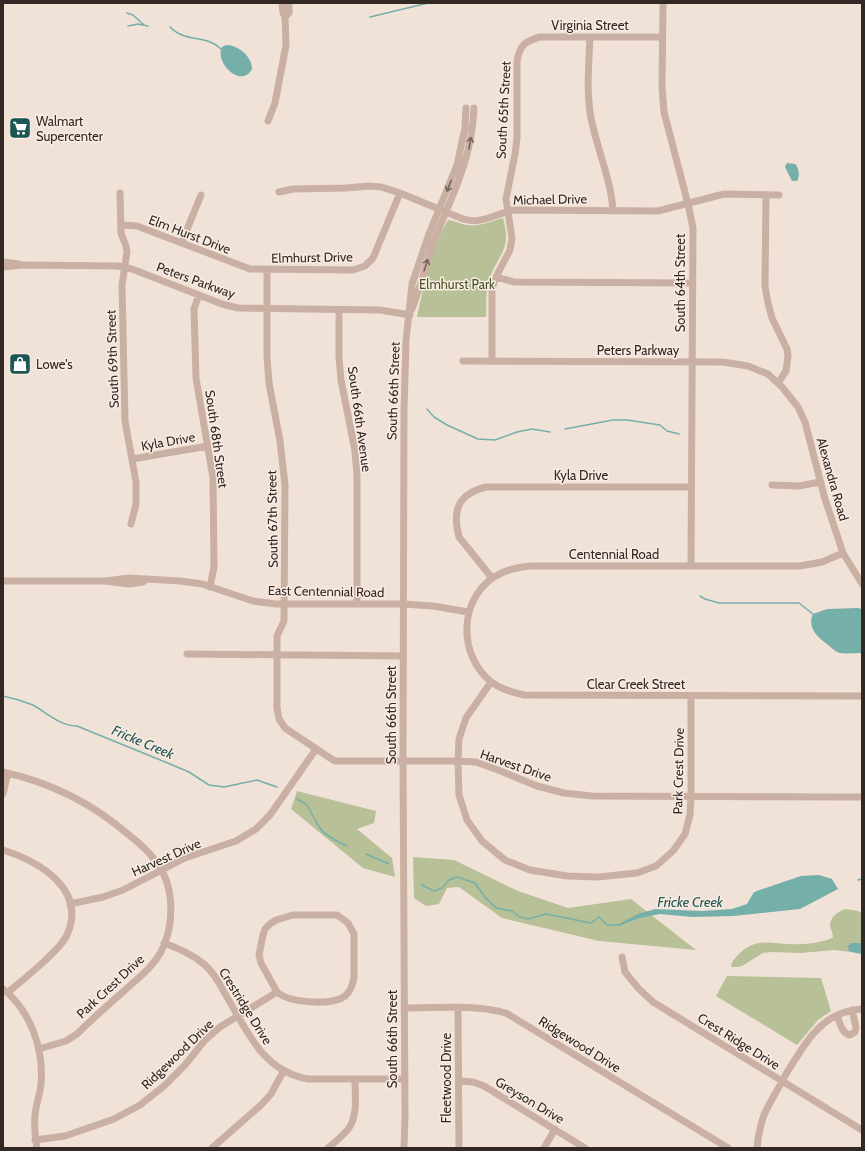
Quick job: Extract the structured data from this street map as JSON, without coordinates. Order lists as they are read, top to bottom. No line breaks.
{"streets":{"street":["Virginia Street","South 65th Street","Michael Drive","Elm Hurst Drive","Elmhurst Drive","Peters Parkway","South 64th Street","South 69th Street","South 66th Street","South 66th Avenue","South 68th Street","Kyla Drive","Alexandra Road","South 67th Street","Centennial Road","East Centennial Road","Clear Creek Street","Harvest Drive","Park Crest Drive","Crestridge Drive","Crest Ridge Drive","Ridgewood Drive","Fleetwood Drive","Greyson Drive"]},"crossings":[["Virginia Street","South 65th Street"],["Virginia Street","South 64th Street"],["South 65th Street","Michael Drive"],["South 65th Street","Peters Parkway"],["Michael Drive","Elmhurst Drive"],["Michael Drive","South 64th Street"],["Michael Drive","South 66th Street"],["Elm Hurst Drive","Elmhurst Drive"],["Elm Hurst Drive","South 69th Street"],["Elmhurst Drive","South 67th Street"],["Peters Parkway","South 64th Street"],["Peters Parkway","South 69th Street"],["Peters Parkway","South 66th Street"],["Peters Parkway","South 66th Avenue"],["Peters Parkway","South 68th Street"],["Peters Parkway","Alexandra Road"],["Peters Parkway","South 67th Street"],["South 64th Street","Kyla Drive"],["South 64th Street","Centennial Road"],["South 69th Street","Kyla Drive"],["South 66th Street","East Centennial Road"],["South 66th Street","Harvest Drive"],["South 66th Street","Crestridge Drive"],["South 66th Street","Ridgewood Drive"],["South 66th Avenue","East Centennial Road"],["South 68th Street","Kyla Drive"],["South 68th Street","East Centennial Road"],["Kyla Drive","Centennial Road"],["Alexandra Road","Centennial Road"],["South 67th Street","East Centennial Road"],["South 67th Street","Harvest Drive"],["Centennial Road","Clear Creek Street"],["Clear Creek Street","Park Crest Drive"],["Harvest Drive","Park Crest Drive"],["Park Crest Drive","Crestridge Drive"],["Crestridge Drive","Ridgewood Drive"],["Ridgewood Drive","Fleetwood Drive"],["Fleetwood Drive","Greyson Drive"]],"water":["Fricke Creek"],"parks":["Elmhurst Park"],"places":{"supermarket":["Walmart Supercenter"],"shop":["Lowe's"]}}
